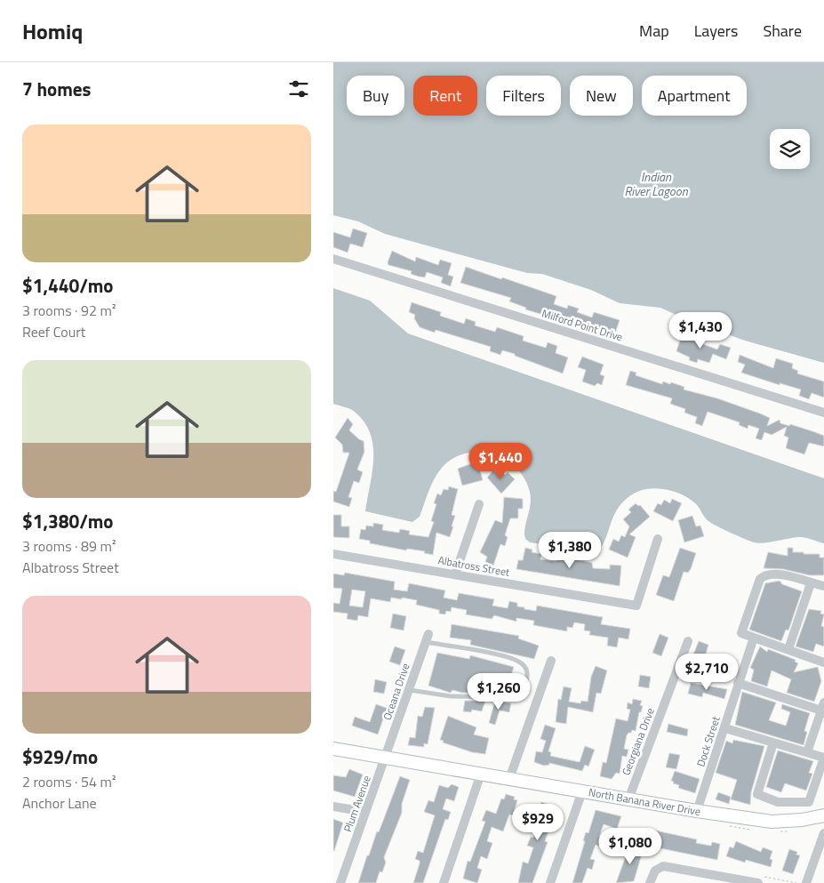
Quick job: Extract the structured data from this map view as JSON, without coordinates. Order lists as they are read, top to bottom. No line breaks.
{"streets":{"street":["Milford Point Drive","Albatross Street","Oceana Drive","Georgiana Drive","Dock Street","North Banana River Drive","Plum Avenue"]},"crossings":[["Oceana Drive","North Banana River Drive"],["Oceana Drive","Plum Avenue"],["Georgiana Drive","North Banana River Drive"],["Dock Street","North Banana River Drive"],["North Banana River Drive","Plum Avenue"]],"water":["Indian River Lagoon"],"page":{"header":"Homiq","nav":["Map","Layers","Share"],"heading":"7 homes","chip":["Buy","Rent","Filters","New","Apartment"],"list":[{"name":"$1,440/mo","note":"3 rooms · 92 m² · Reef Court"},{"name":"$1,380/mo","note":"3 rooms · 89 m² · Albatross Street"},{"name":"$929/mo","note":"2 rooms · 54 m² · Anchor Lane"}],"price":["$1,430","$1,440","$1,380","$2,710","$1,260","$929","$1,080"]}}
